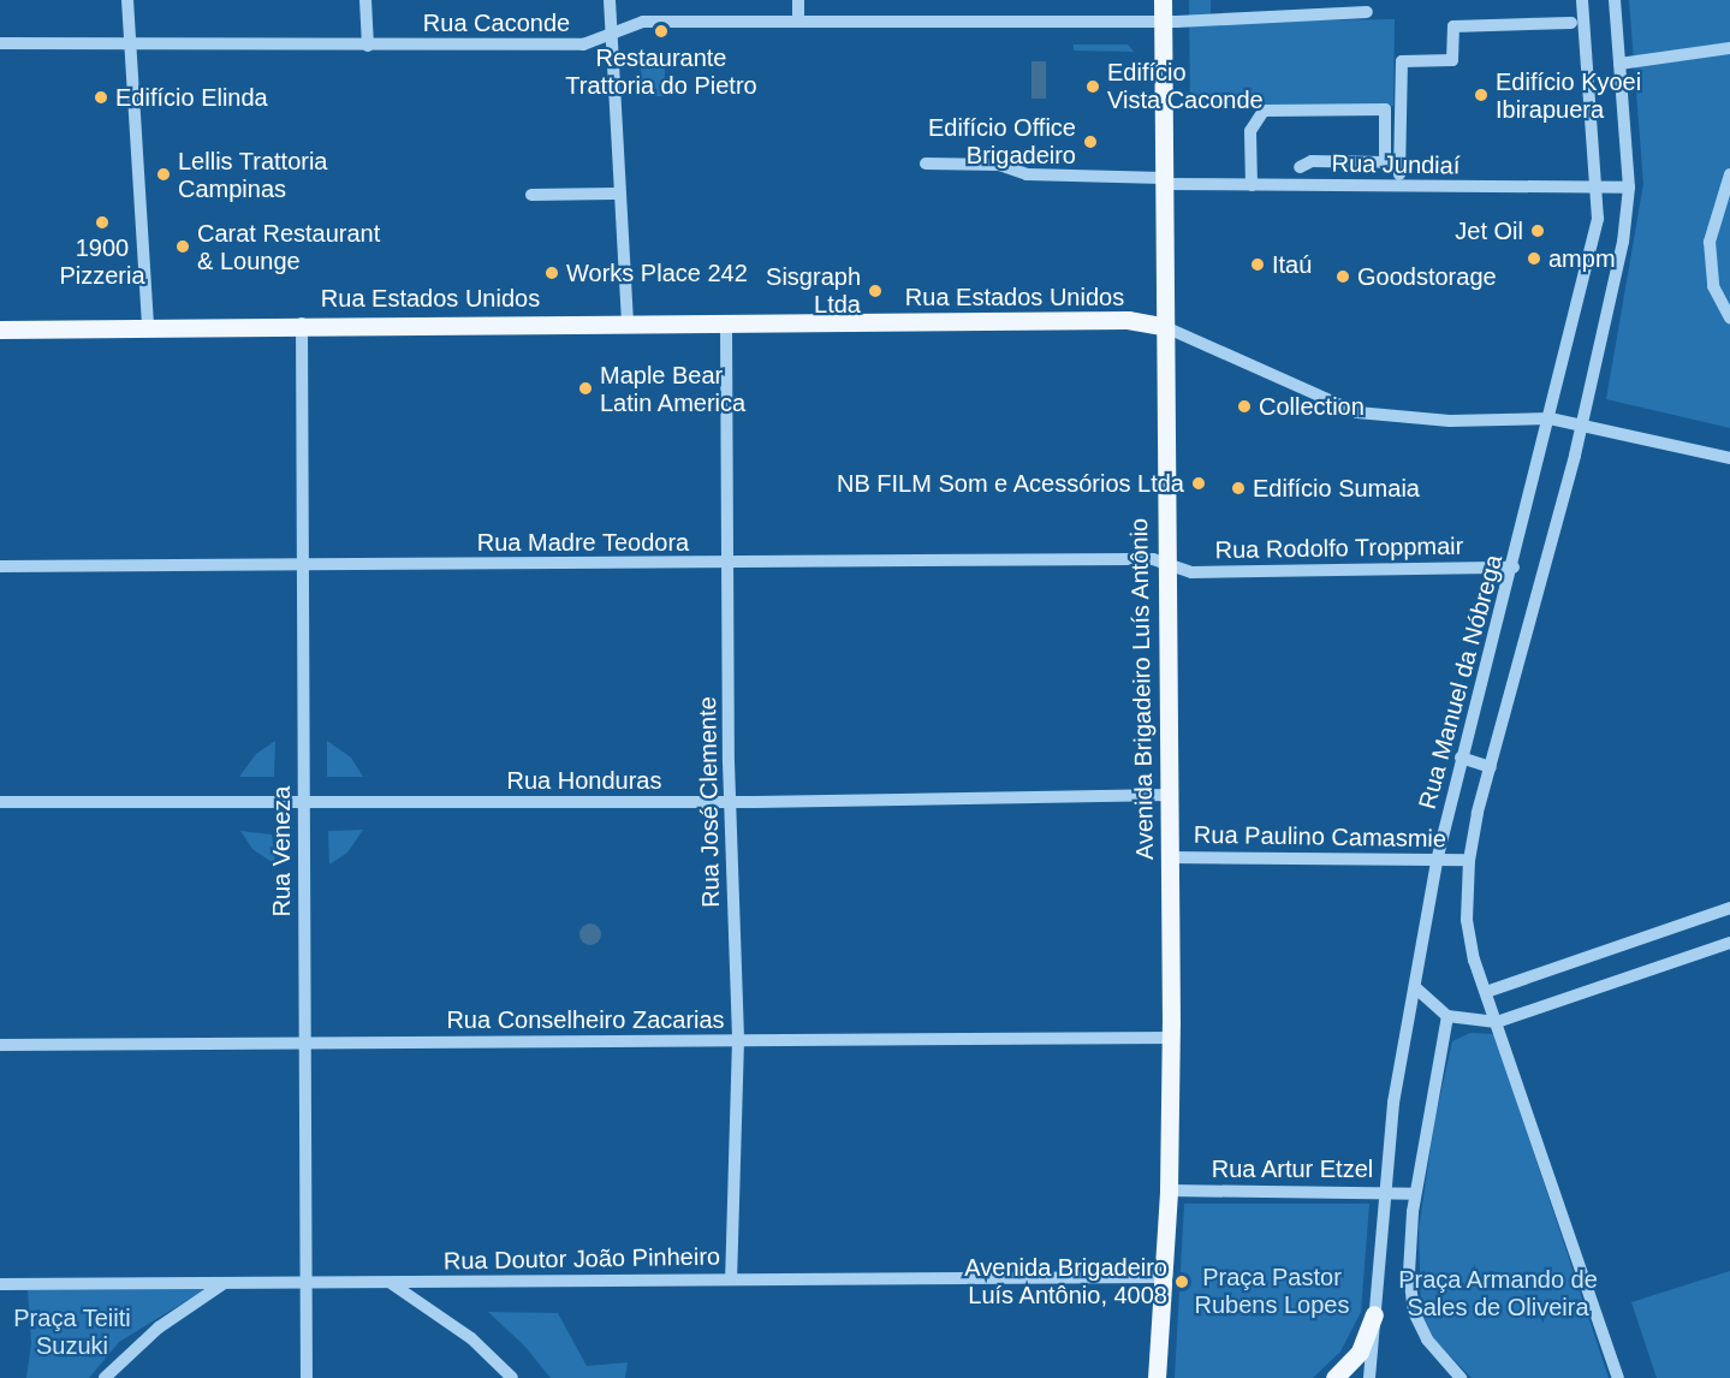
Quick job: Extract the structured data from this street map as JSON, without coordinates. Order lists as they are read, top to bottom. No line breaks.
{"streets":{"main road":["Rua Estados Unidos","Avenida Brigadeiro Luís Antônio"],"street":["Rua Caconde","Rua Jundiaí","Rua Madre Teodora","Rua Rodolfo Troppmair","Rua Manuel da Nóbrega","Rua Honduras","Rua José Clemente","Rua Paulino Camasmie","Rua Veneza","Rua Conselheiro Zacarias","Rua Artur Etzel","Rua Doutor João Pinheiro"]},"crossings":[["Rua Caconde","Avenida Brigadeiro Luís Antônio"],["Rua Jundiaí","Rua Manuel da Nóbrega"],["Rua Jundiaí","Avenida Brigadeiro Luís Antônio"],["Rua Estados Unidos","Avenida Brigadeiro Luís Antônio"],["Rua Estados Unidos","Rua José Clemente"],["Rua Estados Unidos","Rua Veneza"],["Rua Madre Teodora","Rua Rodolfo Troppmair"],["Rua Madre Teodora","Avenida Brigadeiro Luís Antônio"],["Rua Madre Teodora","Rua José Clemente"],["Rua Madre Teodora","Rua Veneza"],["Rua Rodolfo Troppmair","Rua Manuel da Nóbrega"],["Rua Rodolfo Troppmair","Avenida Brigadeiro Luís Antônio"],["Rua Manuel da Nóbrega","Rua Paulino Camasmie"],["Rua Manuel da Nóbrega","Rua Artur Etzel"],["Avenida Brigadeiro Luís Antônio","Rua Honduras"],["Avenida Brigadeiro Luís Antônio","Rua Paulino Camasmie"],["Avenida Brigadeiro Luís Antônio","Rua Conselheiro Zacarias"],["Avenida Brigadeiro Luís Antônio","Rua Artur Etzel"],["Avenida Brigadeiro Luís Antônio","Rua Doutor João Pinheiro"],["Rua Honduras","Rua José Clemente"],["Rua Honduras","Rua Veneza"],["Rua José Clemente","Rua Conselheiro Zacarias"],["Rua José Clemente","Rua Doutor João Pinheiro"],["Rua Veneza","Rua Conselheiro Zacarias"],["Rua Veneza","Rua Doutor João Pinheiro"]],"parks":["Praça Pastor Rubens Lopes","Praça Armando de Sales de Oliveira","Praça Teiiti Suzuki"],"places":["Restaurante Trattoria do Pietro","Edifício Vista Caconde","Edifício Kyoei Ibirapuera","Edifício Elinda","Edifício Office Brigadeiro","Lellis Trattoria Campinas","1900 Pizzeria","Jet Oil","Carat Restaurant & Lounge","ampm","Itaú","Works Place 242","Goodstorage","Sisgraph Ltda","Maple Bear Latin America","Collection","NB FILM Som e Acessórios Ltda","Edifício Sumaia","Avenida Brigadeiro Luís Antônio, 4008"]}
